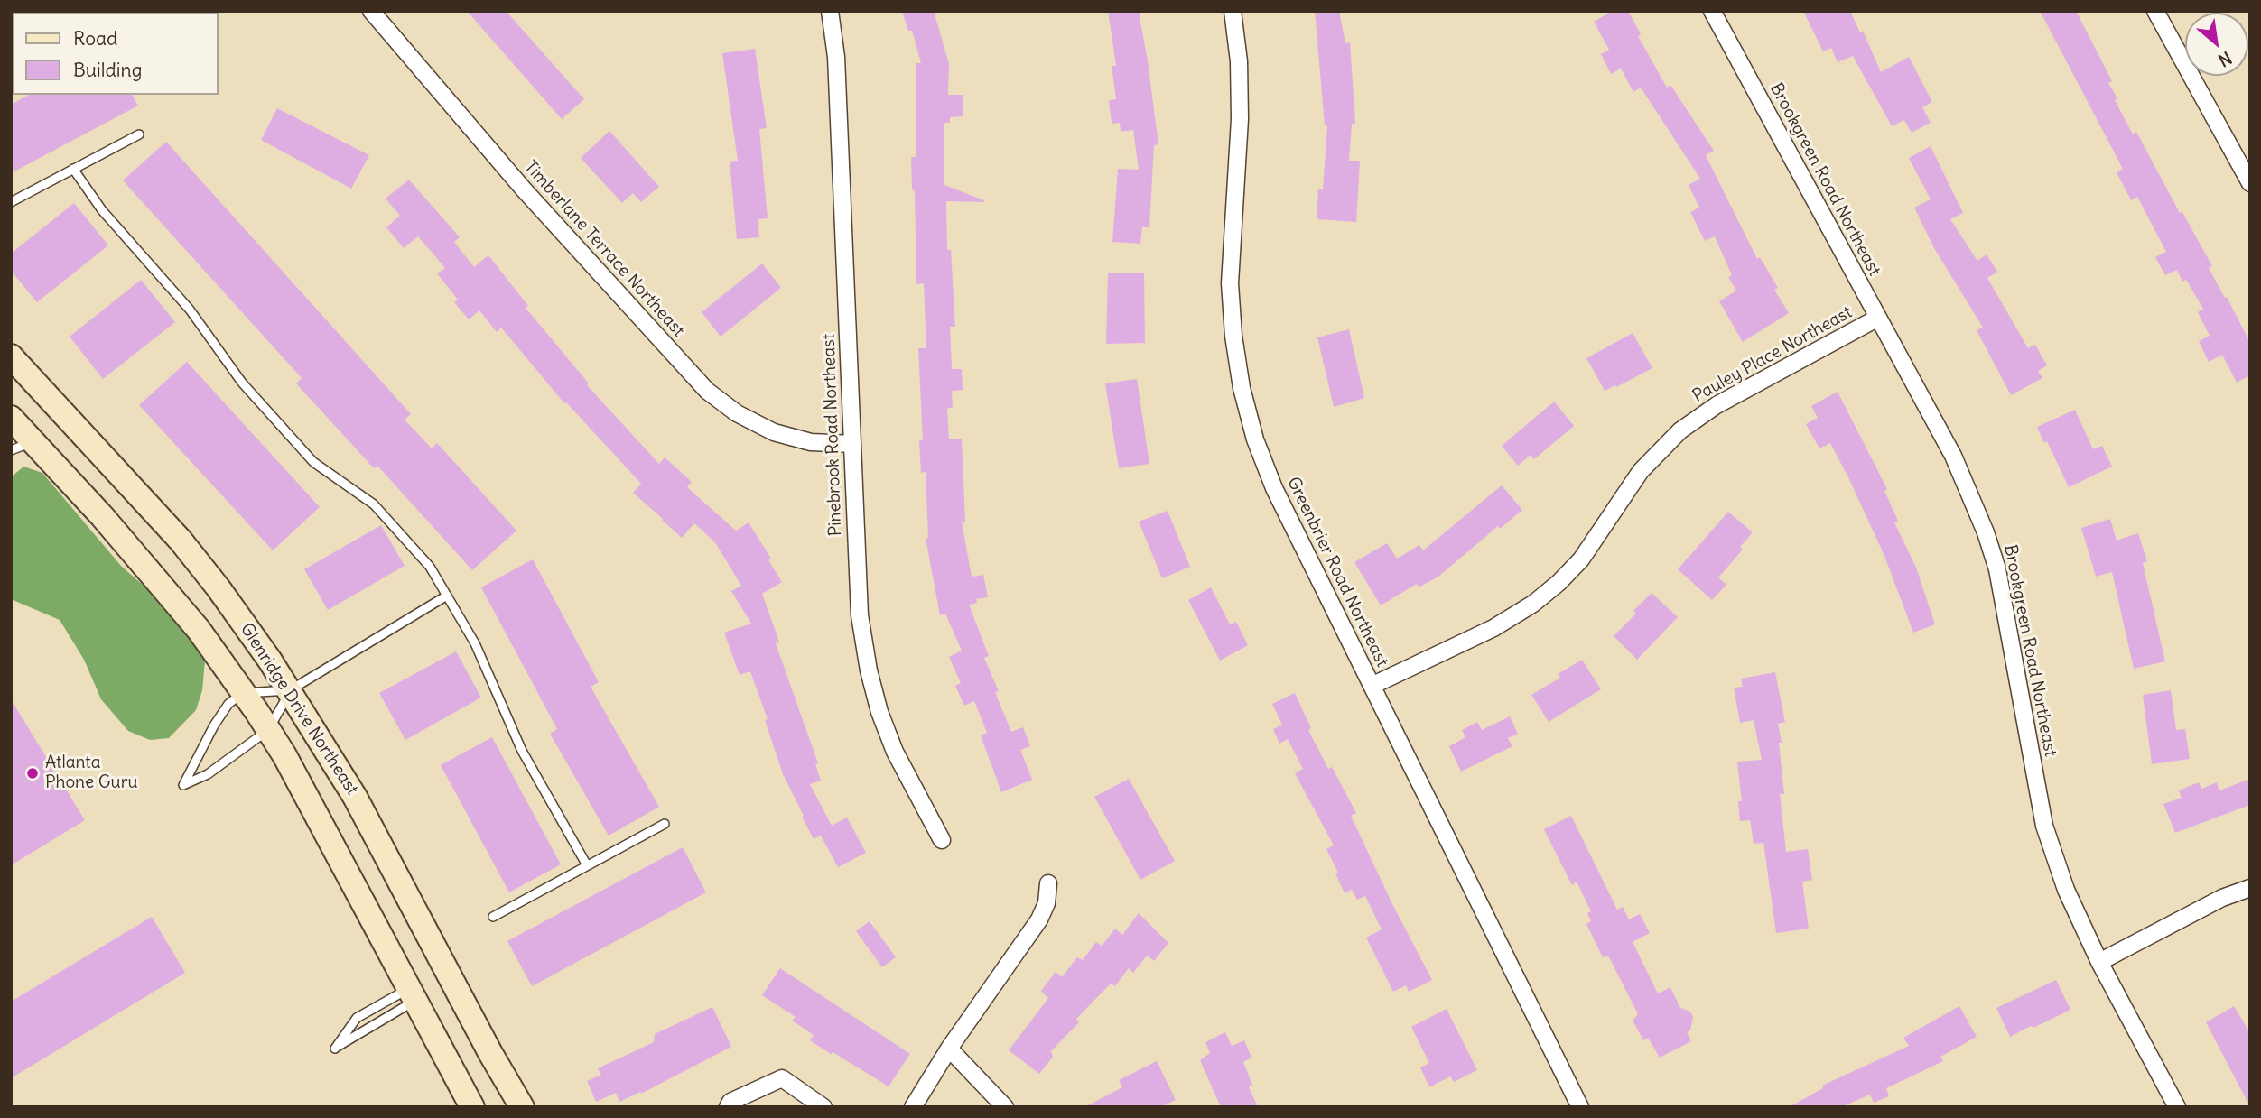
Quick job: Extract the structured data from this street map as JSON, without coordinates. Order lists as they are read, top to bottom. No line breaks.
{"streets":{"main road":["Glenridge Drive Northeast"],"street":["Brookgreen Road Northeast","Timberlane Terrace Northeast","Pauley Place Northeast","Pinebrook Road Northeast","Greenbrier Road Northeast"]},"crossings":[["Brookgreen Road Northeast","Pauley Place Northeast"],["Timberlane Terrace Northeast","Pinebrook Road Northeast"],["Pauley Place Northeast","Greenbrier Road Northeast"]],"places":["Atlanta Phone Guru"],"legend":["Road","Building"],"north":"bottom right"}
